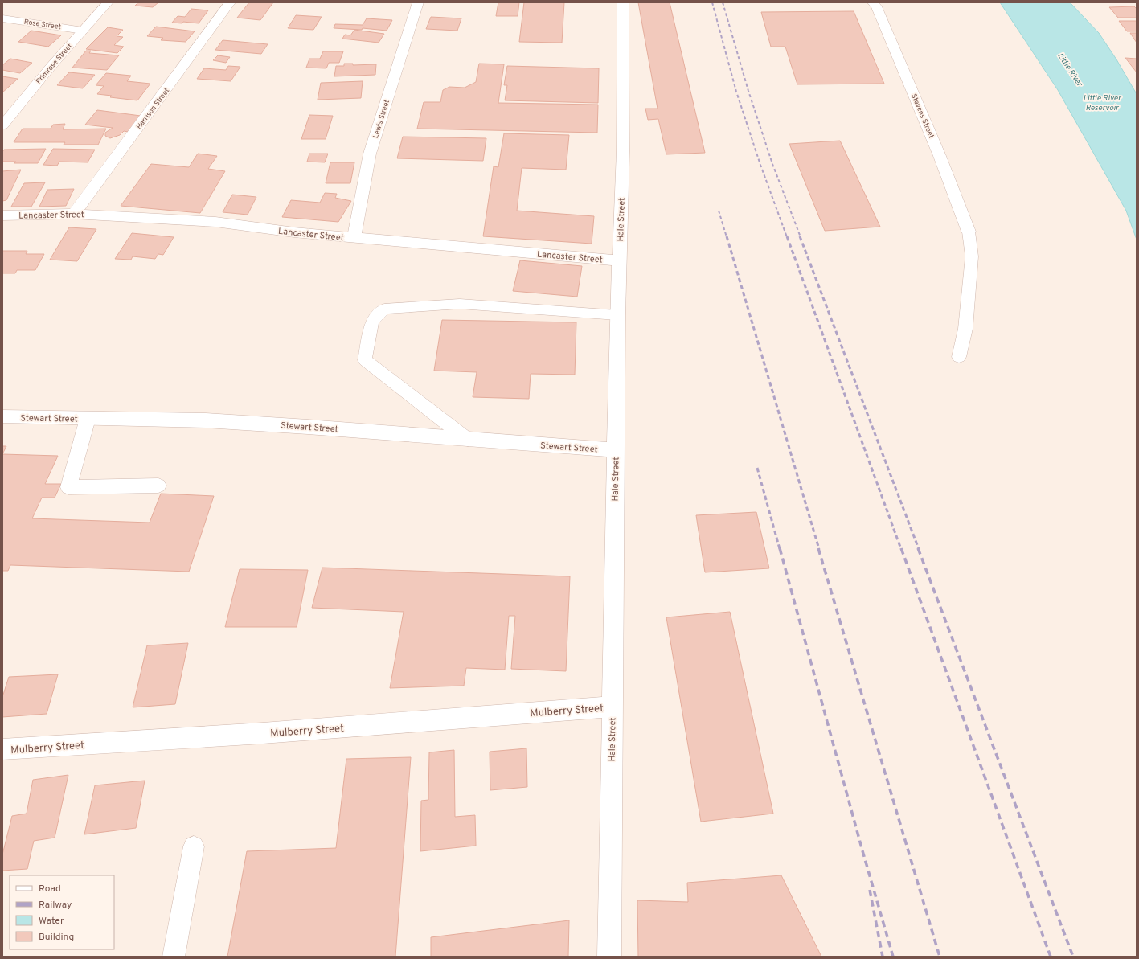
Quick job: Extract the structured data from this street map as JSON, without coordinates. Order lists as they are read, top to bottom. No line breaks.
{"streets":{"street":["Rose Street","Primrose Street","Harrison Street","Stevens Street","Lewis Street","Lancaster Street","Hale Street","Stewart Street","Mulberry Street"]},"crossings":[["Rose Street","Primrose Street"],["Harrison Street","Lancaster Street"],["Lewis Street","Lancaster Street"],["Lancaster Street","Hale Street"],["Hale Street","Stewart Street"],["Hale Street","Mulberry Street"]],"water":["Little River","Little River Reservoir"],"legend":["Road","Railway","Water","Building"]}
